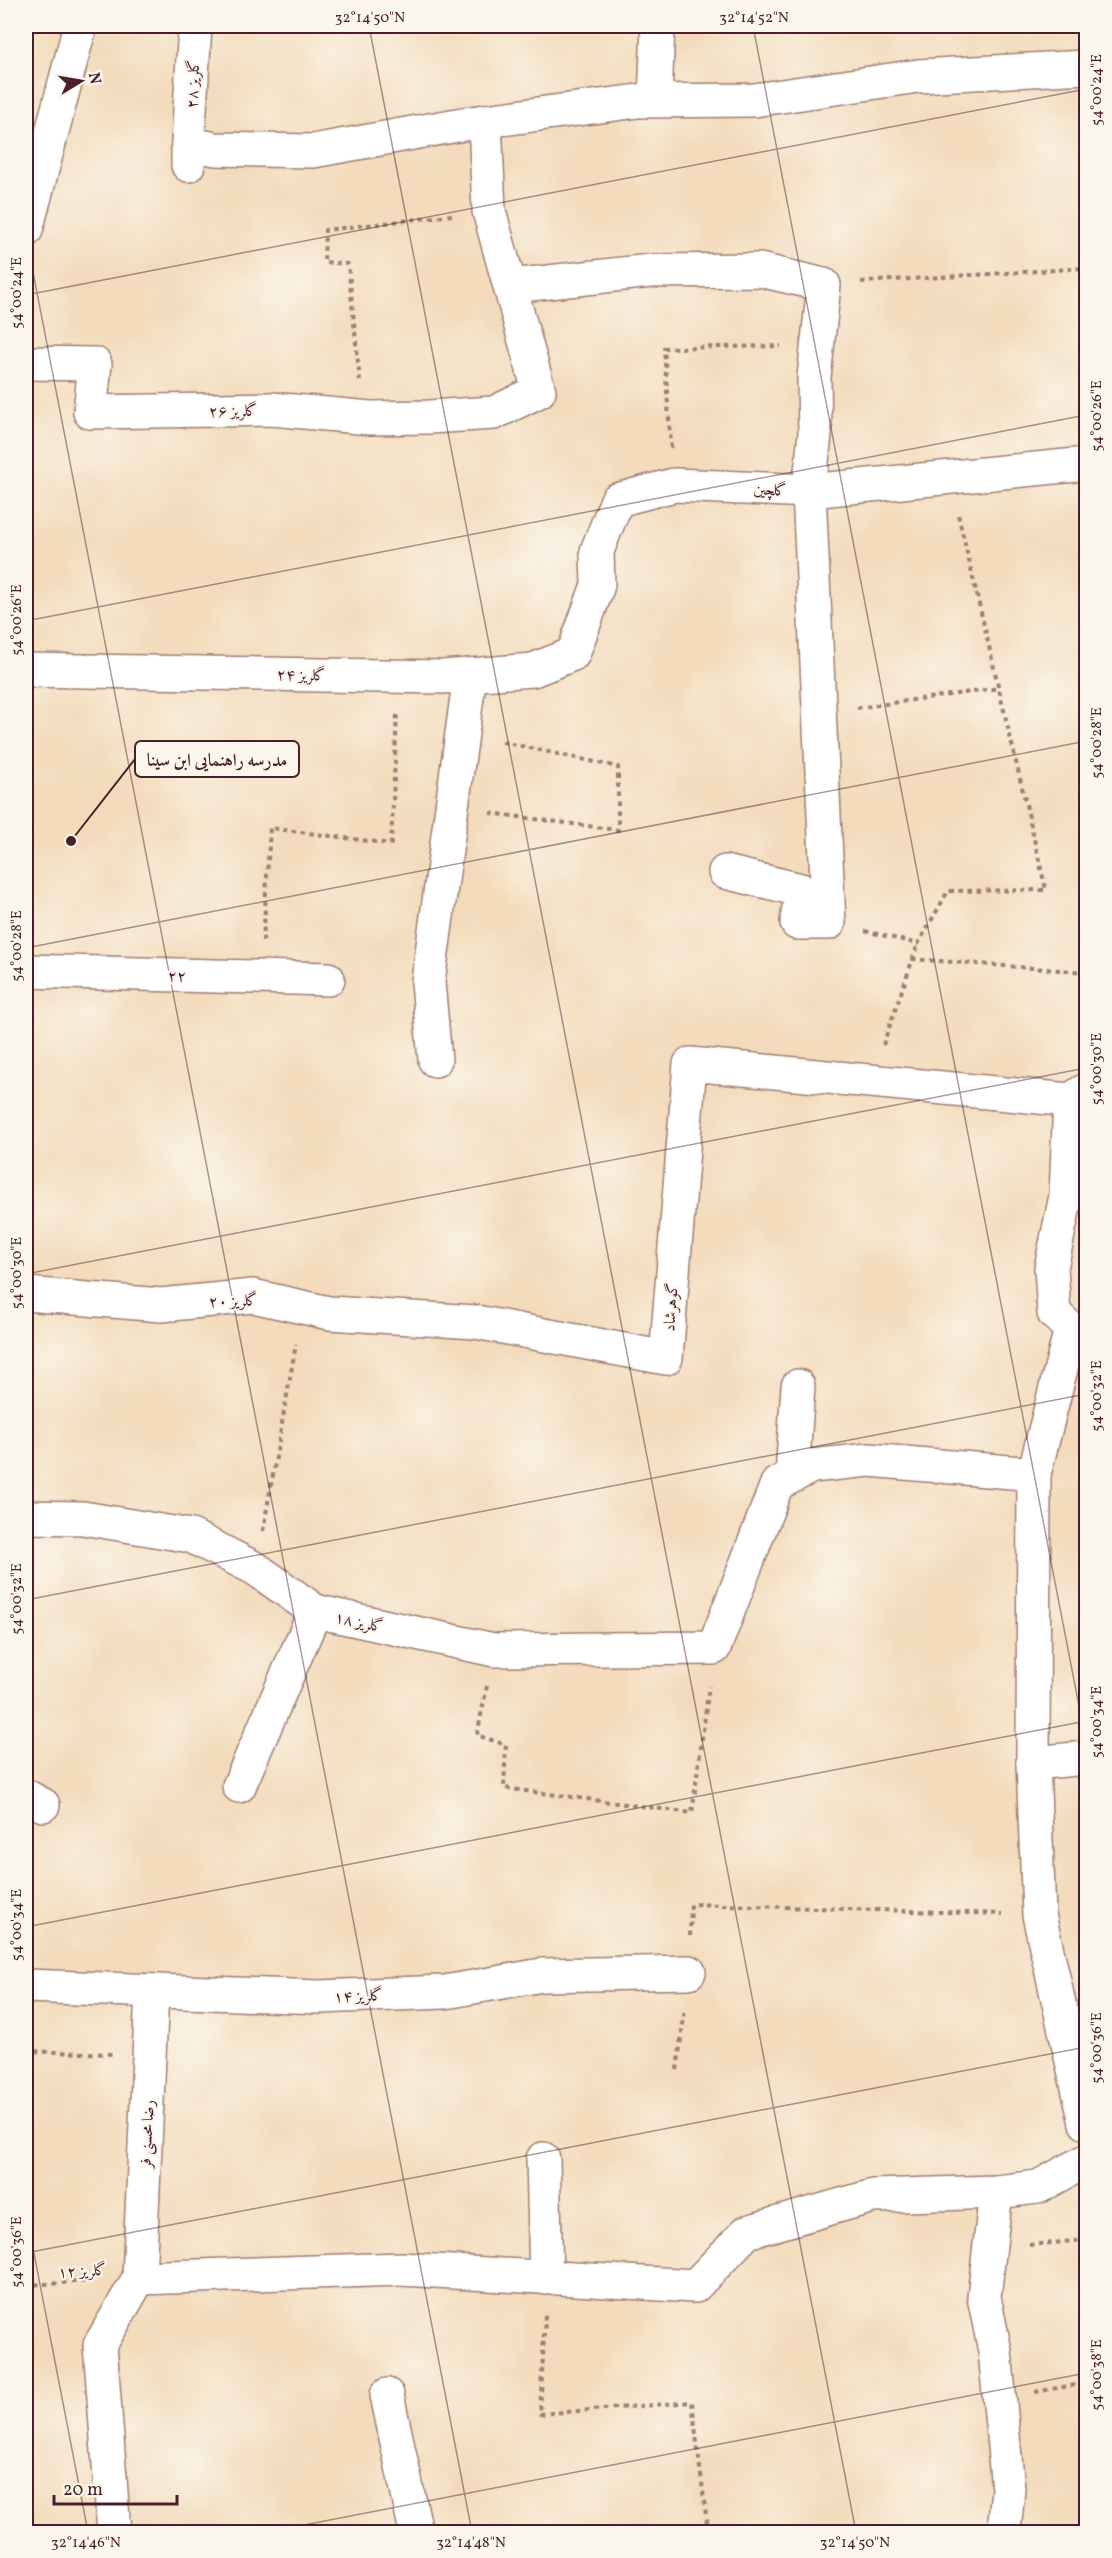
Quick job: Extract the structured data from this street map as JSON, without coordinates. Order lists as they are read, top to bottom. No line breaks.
{"streets":{"street":["گلریز ۲۸","گلریز ۲۶","گلچین","گلریز ۲۴","۲۲","گلریز ۲۰","گوهرشاد","گلریز ۱۸","گلریز ۱۴","رضا محسنی فر"],"path":["گلریز ۱۲"]},"crossings":[["گلچین","گلریز ۲۴"],["گلریز ۲۰","گوهرشاد"],["گلریز ۱۴","رضا محسنی فر"],["رضا محسنی فر","گلریز ۱۲"]],"places":["مدرسه راهنمایی ابن سینا"],"scale_bar":"20 m","north":"right","coordinates":["32°14'50\"N","32°14'52\"N","54°00'24\"E","54°00'26\"E","54°00'28\"E","54°00'30\"E","54°00'32\"E","54°00'34\"E","54°00'36\"E","54°00'38\"E","32°14'46\"N","32°14'48\"N"]}
